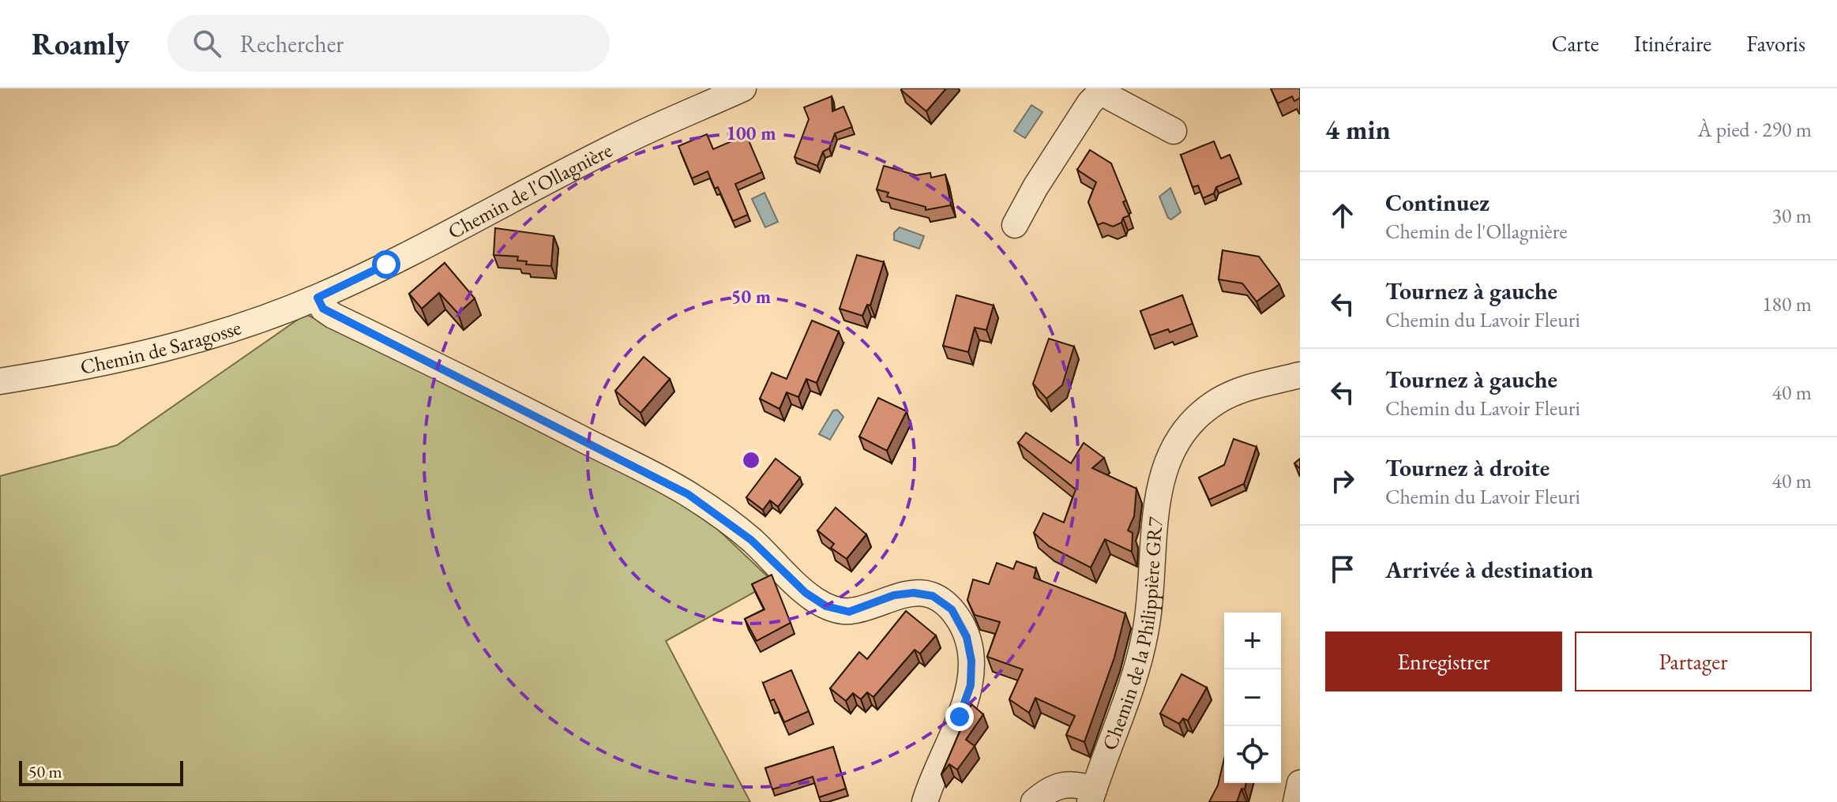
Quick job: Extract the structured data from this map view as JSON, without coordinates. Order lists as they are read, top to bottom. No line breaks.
{"streets":{"street":["Chemin de l'Ollagnière","Chemin de Saragosse","Chemin de la Philippière GR7"]},"crossings":[["Chemin de l'Ollagnière","Chemin de Saragosse"]],"scale_bar":"50 m","page":{"header":"Roamly","search":"Rechercher","nav":["Carte","Itinéraire","Favoris"],"heading":["4 min","À pied · 290 m"],"list":[["Continuez","Chemin de l'Ollagnière","30 m"],["Tournez à gauche","Chemin du Lavoir Fleuri","180 m"],["Tournez à gauche","Chemin du Lavoir Fleuri","40 m"],["Tournez à droite","Chemin du Lavoir Fleuri","40 m"],"Arrivée à destination"],"map_buttons":["+","−"],"buttons":["Enregistrer","Partager"],"scale":"50 m"},"rings":["100 m","50 m"]}
